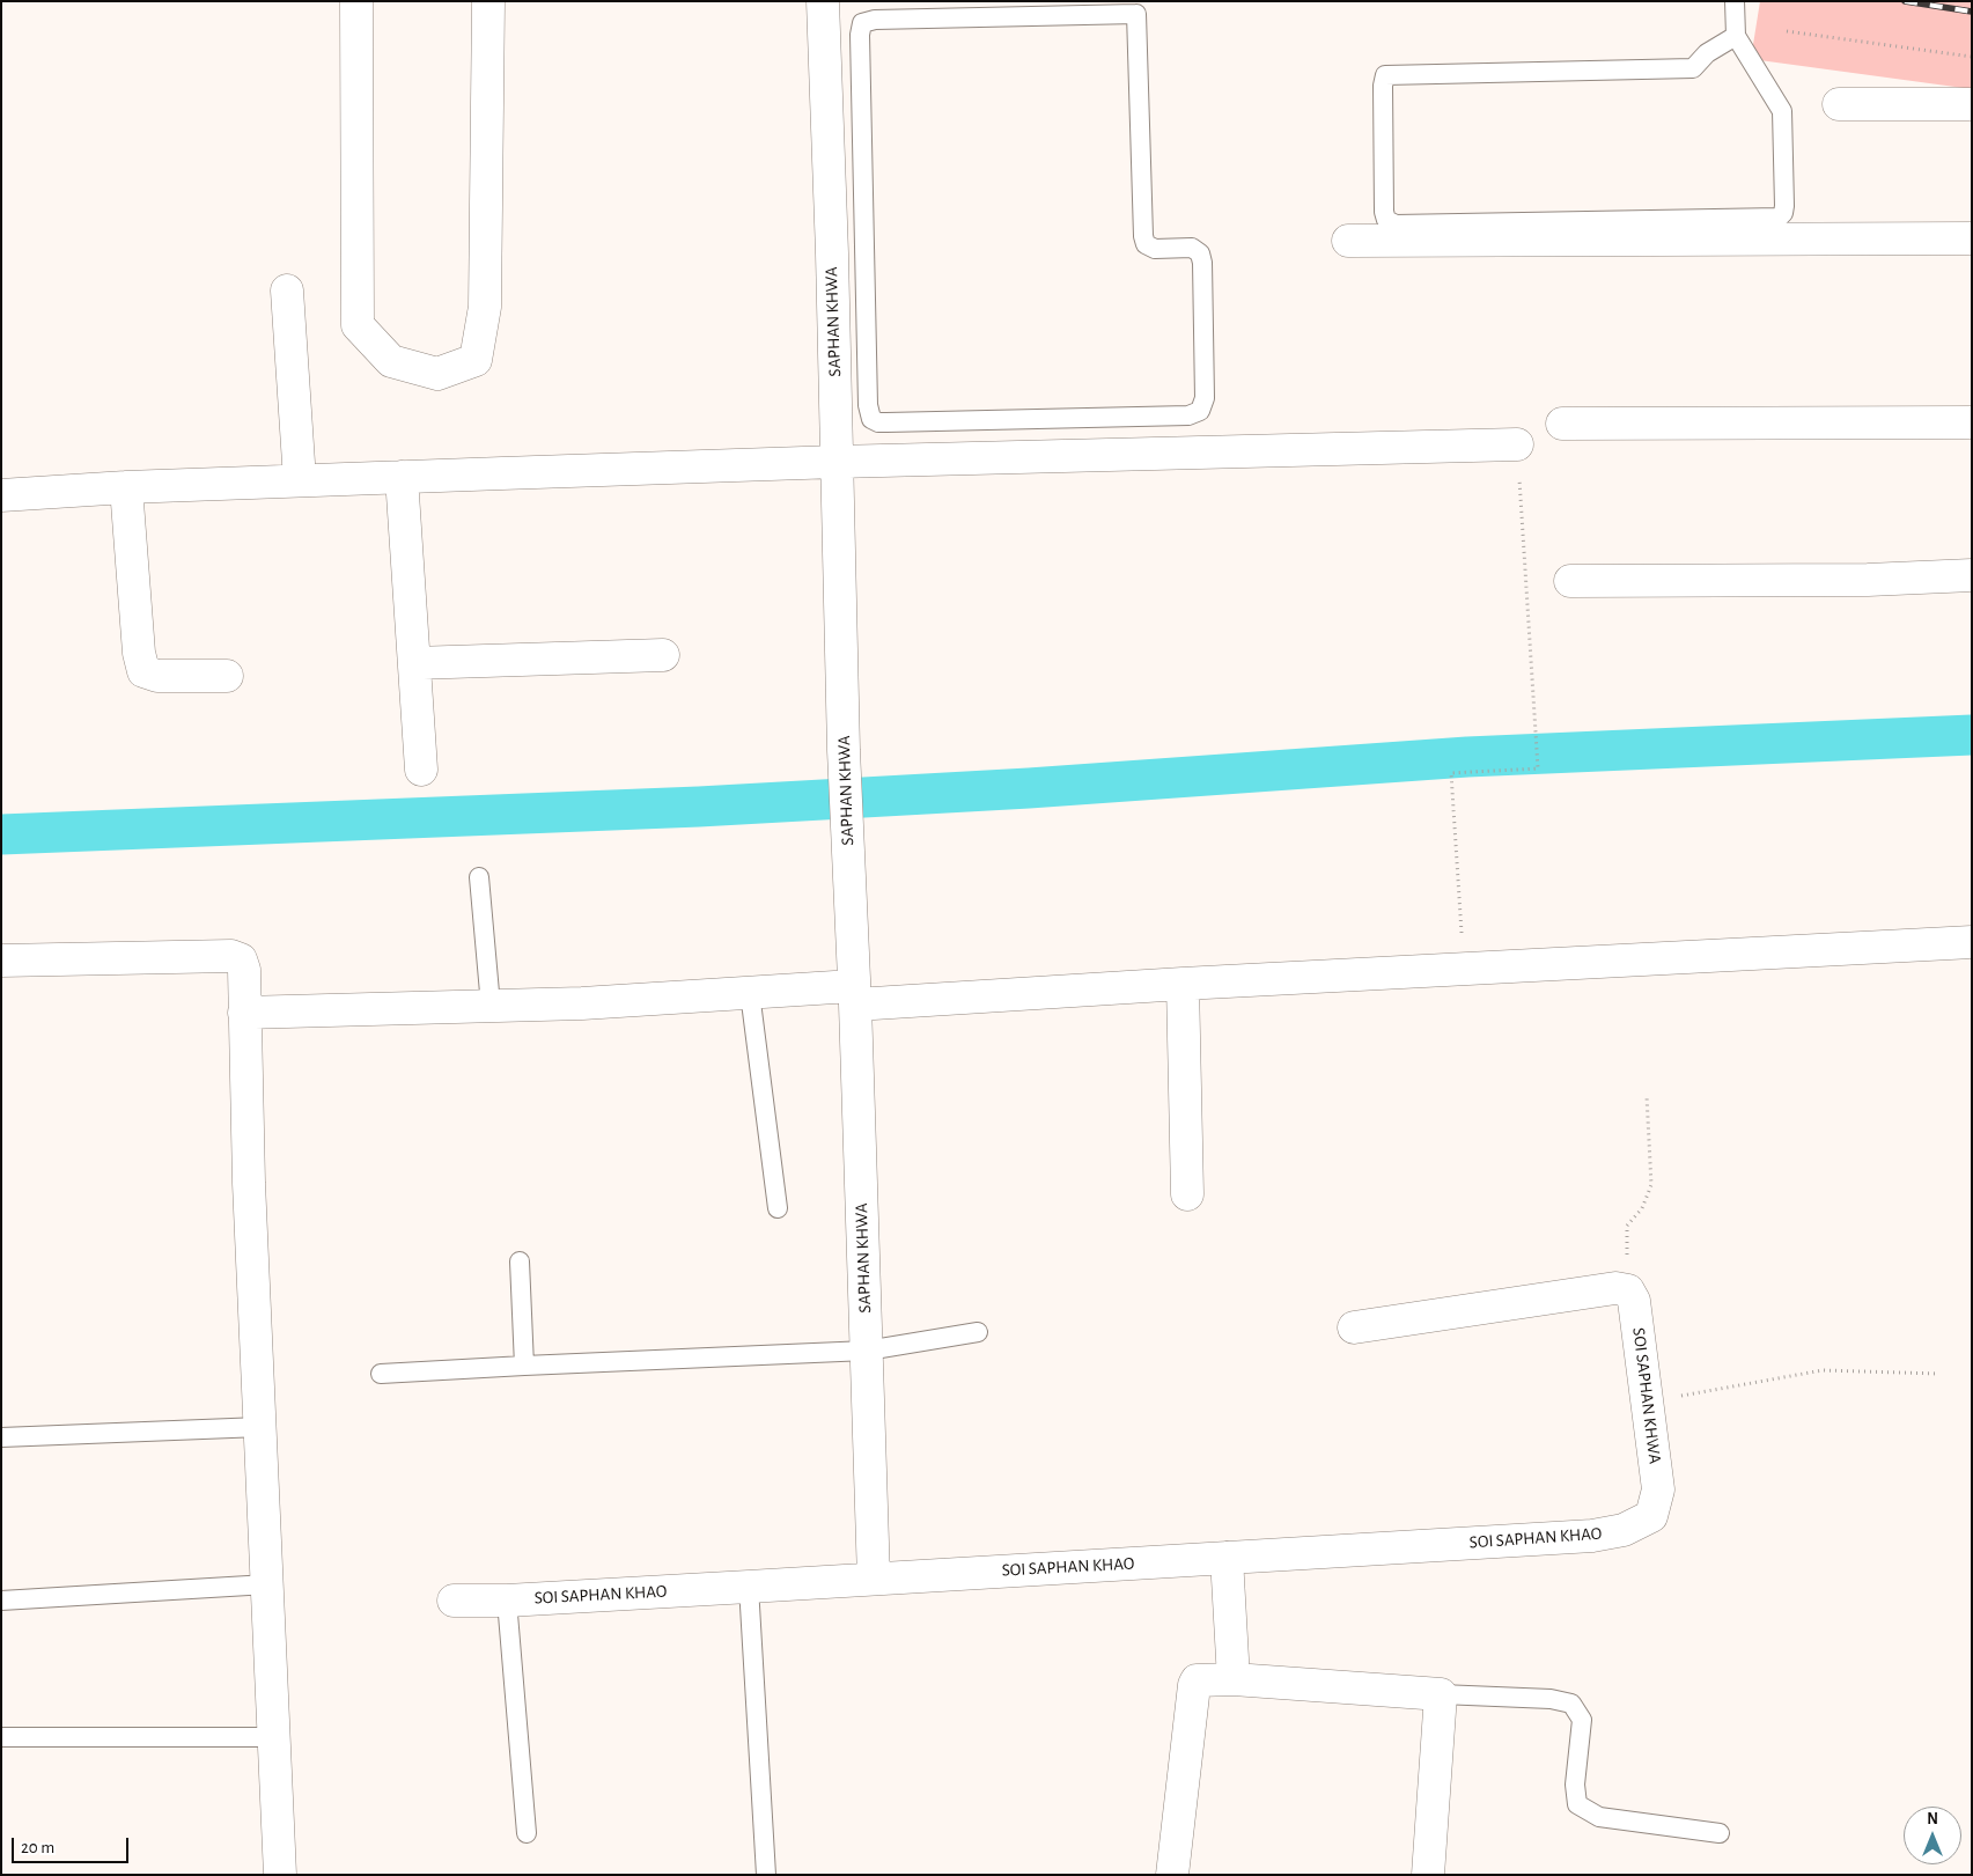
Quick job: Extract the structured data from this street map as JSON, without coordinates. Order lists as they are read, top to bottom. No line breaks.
{"streets":{"street":["SAPHAN KHWA","SOI SAPHAN KHWA","SOI SAPHAN KHAO"]},"crossings":[["SAPHAN KHWA","SOI SAPHAN KHAO"],["SOI SAPHAN KHWA","SOI SAPHAN KHAO"]],"scale_bar":"20 m","north":"top"}
